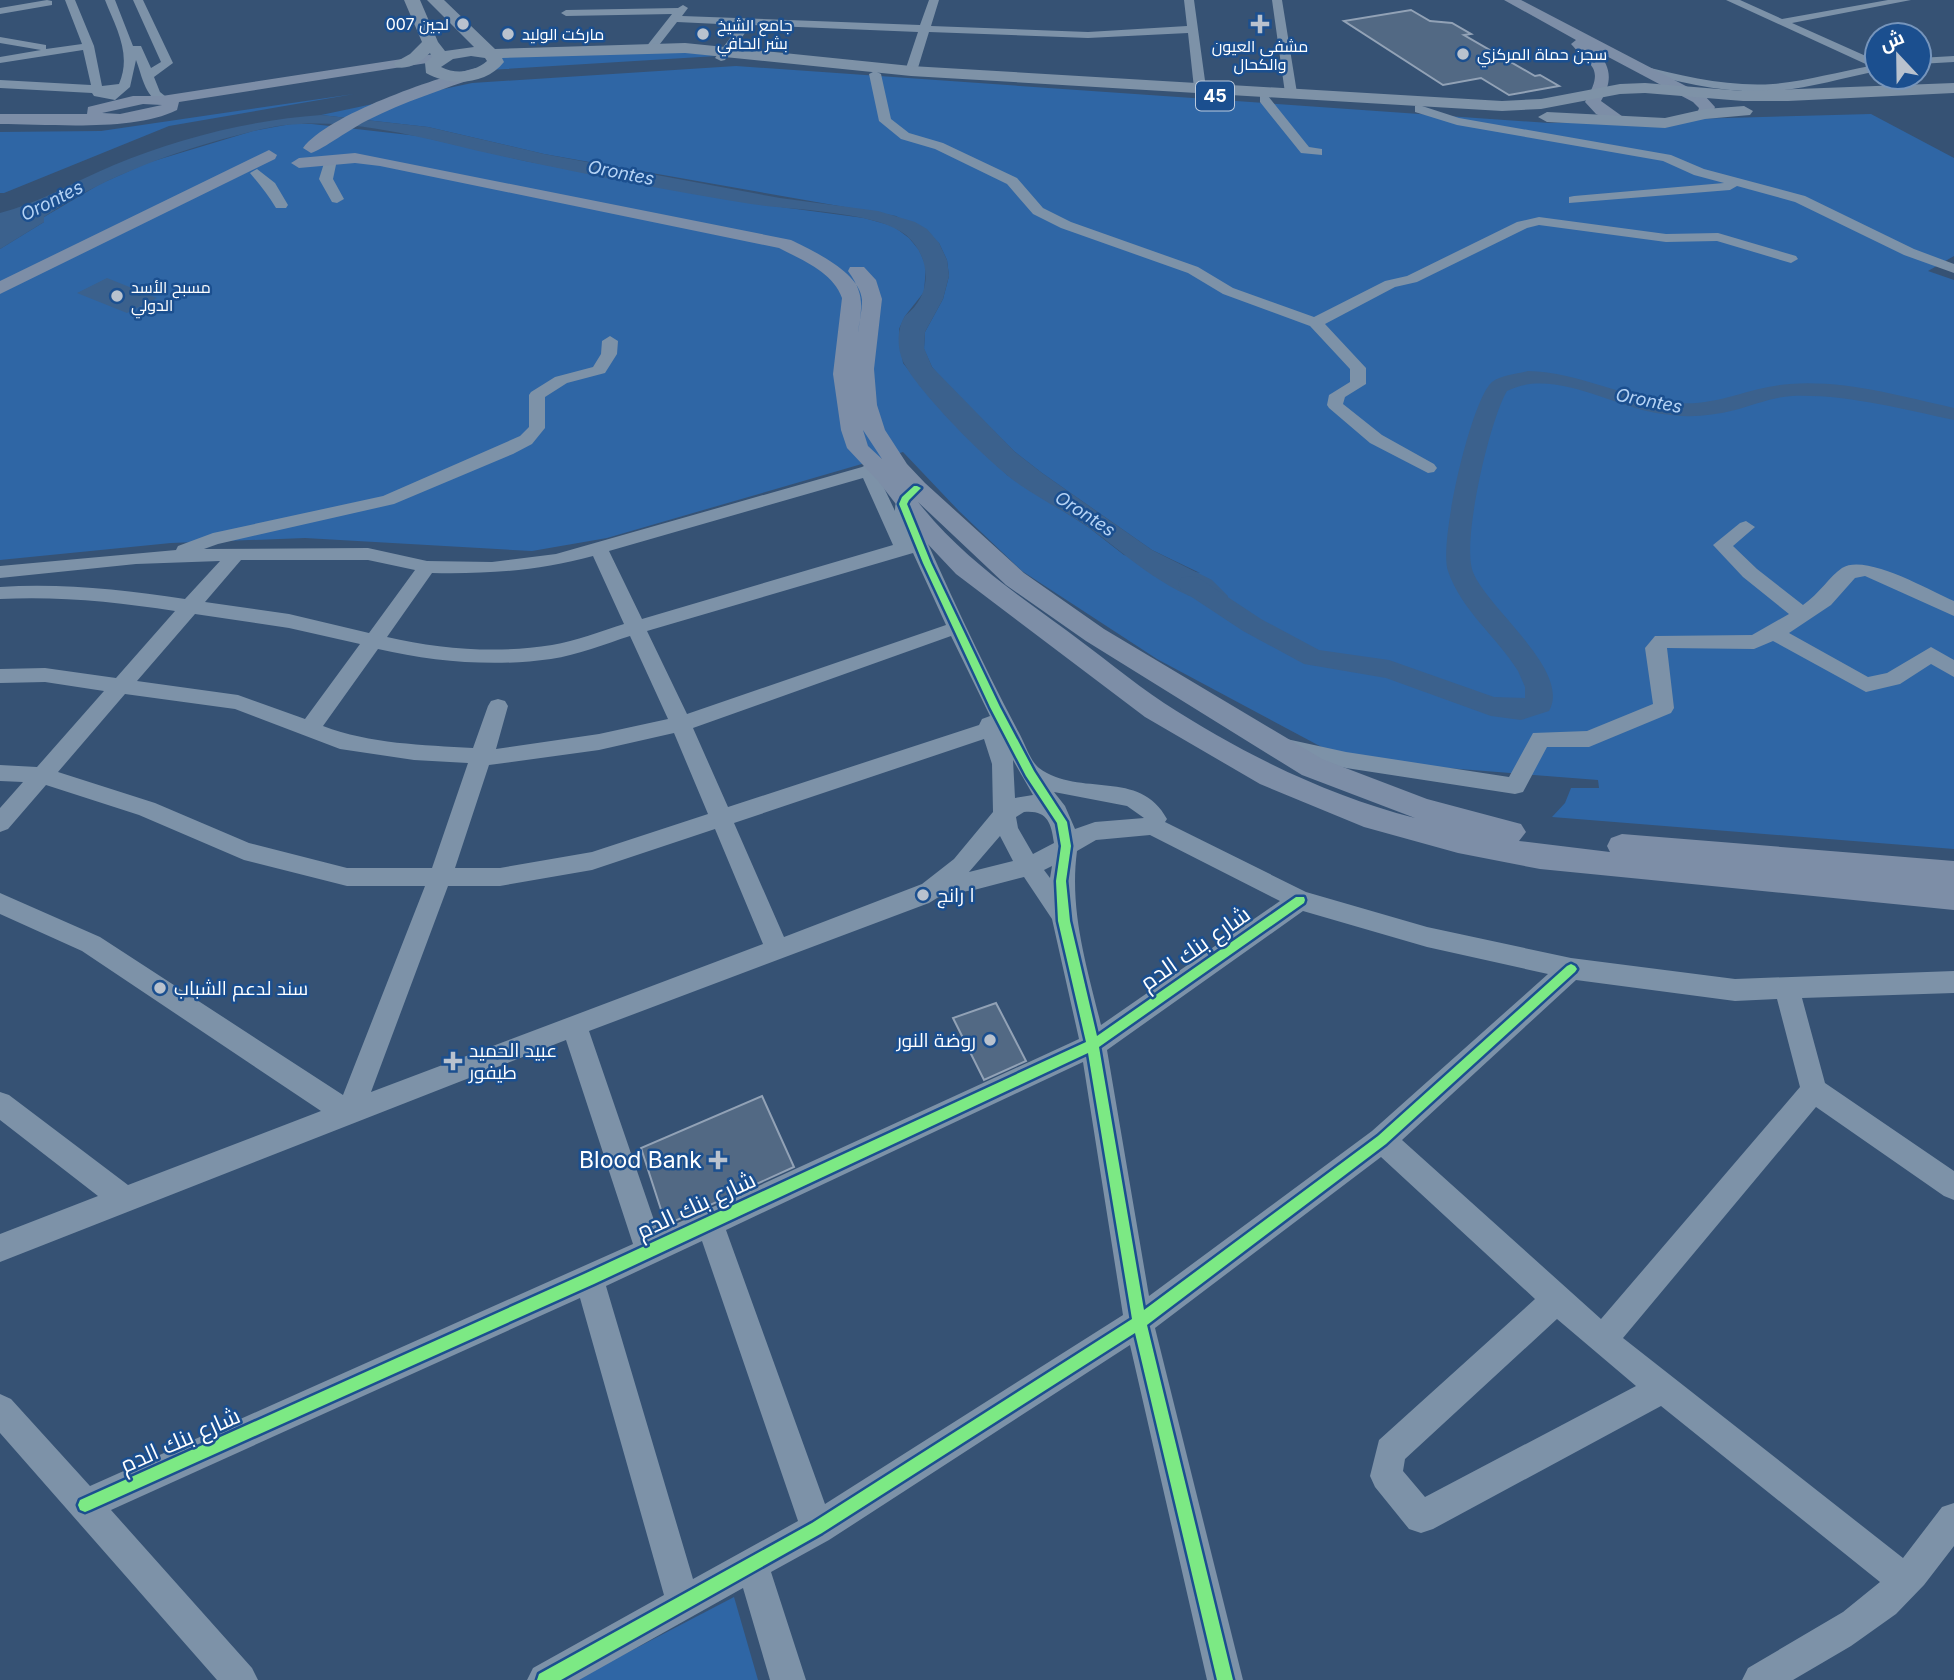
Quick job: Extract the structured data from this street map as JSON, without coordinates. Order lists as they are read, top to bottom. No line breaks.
{"streets":{"highway":["45"],"street":["شارع بنك الدم"]},"water":["Orontes"],"places":{"other":["لجين 007","ماركت الوليد","جامع الشيخ بشر الحافي","سجن حماة المركزي","مسبح الأسد الدولي","ا رانج","سند لدعم الشباب","روضة النور"],"health":["مشفى العيون والكحال","عبيد الحميد طيفور","Blood Bank"]},"north":"top"}
